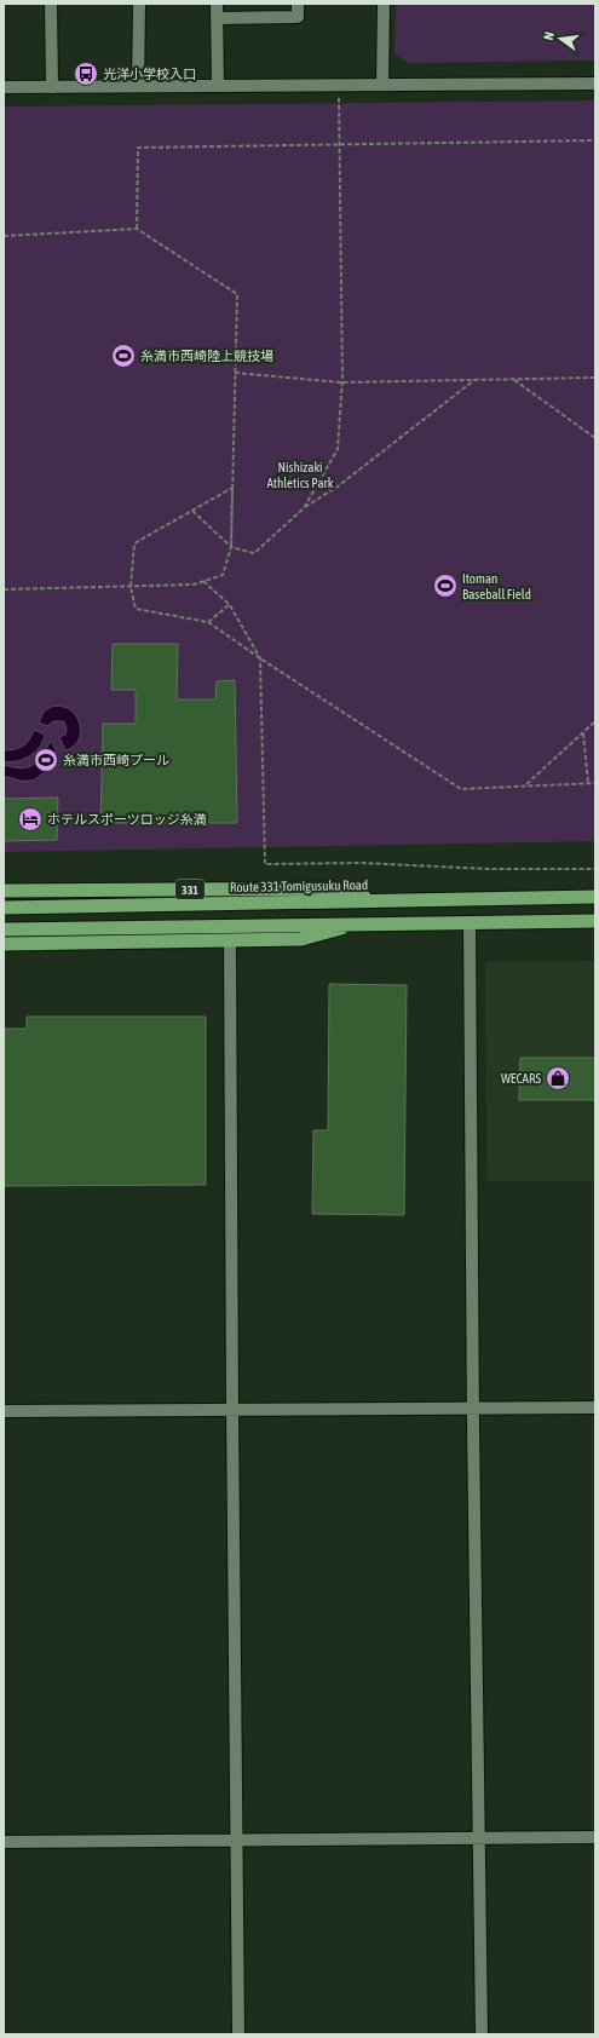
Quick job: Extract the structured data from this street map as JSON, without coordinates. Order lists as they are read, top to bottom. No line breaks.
{"streets":{"highway":["Route 331 Tomigusuku Road","331"]},"crossings":[["Route 331 Tomigusuku Road","331"]],"parks":["Nishizaki Athletics Park"],"places":{"bus stop":["光洋小学校入口"],"sports":["糸満市西崎陸上競技場","Itoman Baseball Field","糸満市西崎プール"],"hotel":["ホテルスポーツロッジ糸満"],"shop":["WECARS"]},"north":"left"}
